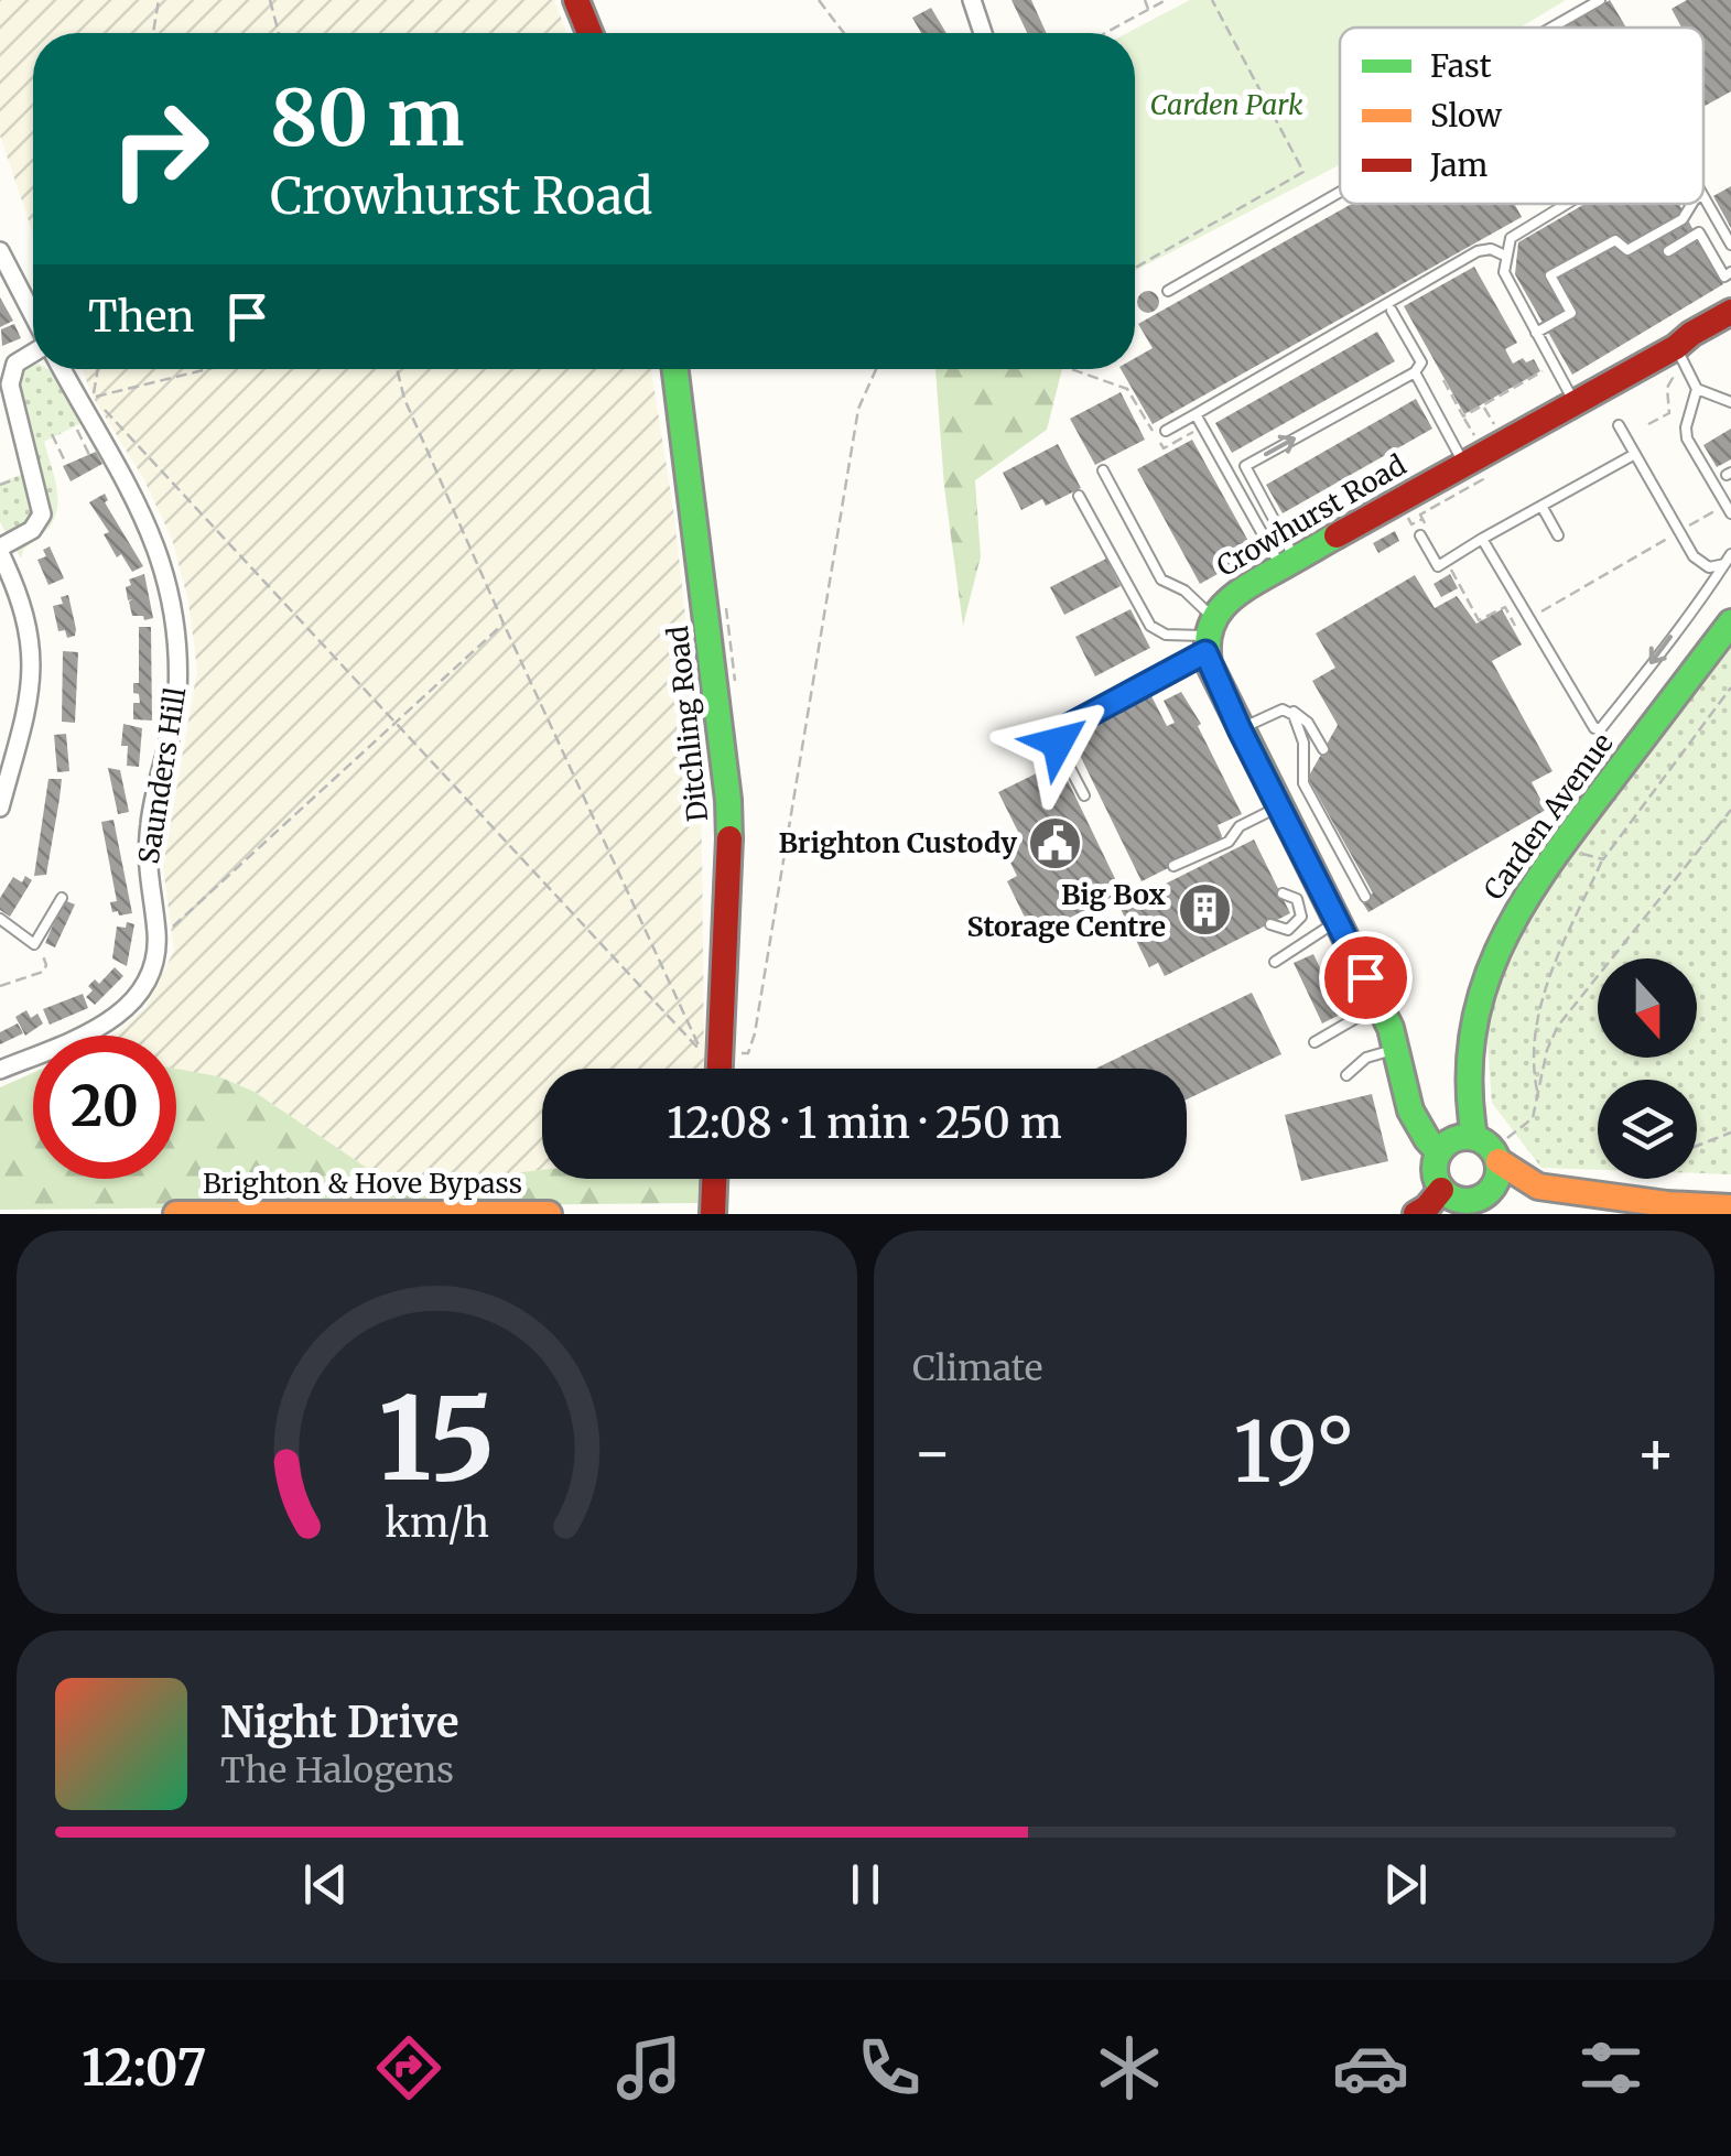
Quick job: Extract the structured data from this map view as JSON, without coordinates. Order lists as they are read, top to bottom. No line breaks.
{"streets":{"main road":["Crowhurst Road","Ditchling Road","Carden Avenue","Brighton & Hove Bypass"],"street":["Saunders Hill"]},"parks":["Carden Park"],"places":{"public building":["Brighton Custody"],"building":["Big Box Storage Centre"]},"legend":["Fast","Slow","Jam"],"north":"bottom","page":{"turn":["80 m","Crowhurst Road"],"then":"Then","limit":"20","trip":"12:08 · 1 min · 250 m","tile":"Climate","heat":["−","19°","+"],"song":["Night Drive","The Halogens"],"tabs":"12:07","gauge":["15","km/h"]}}
